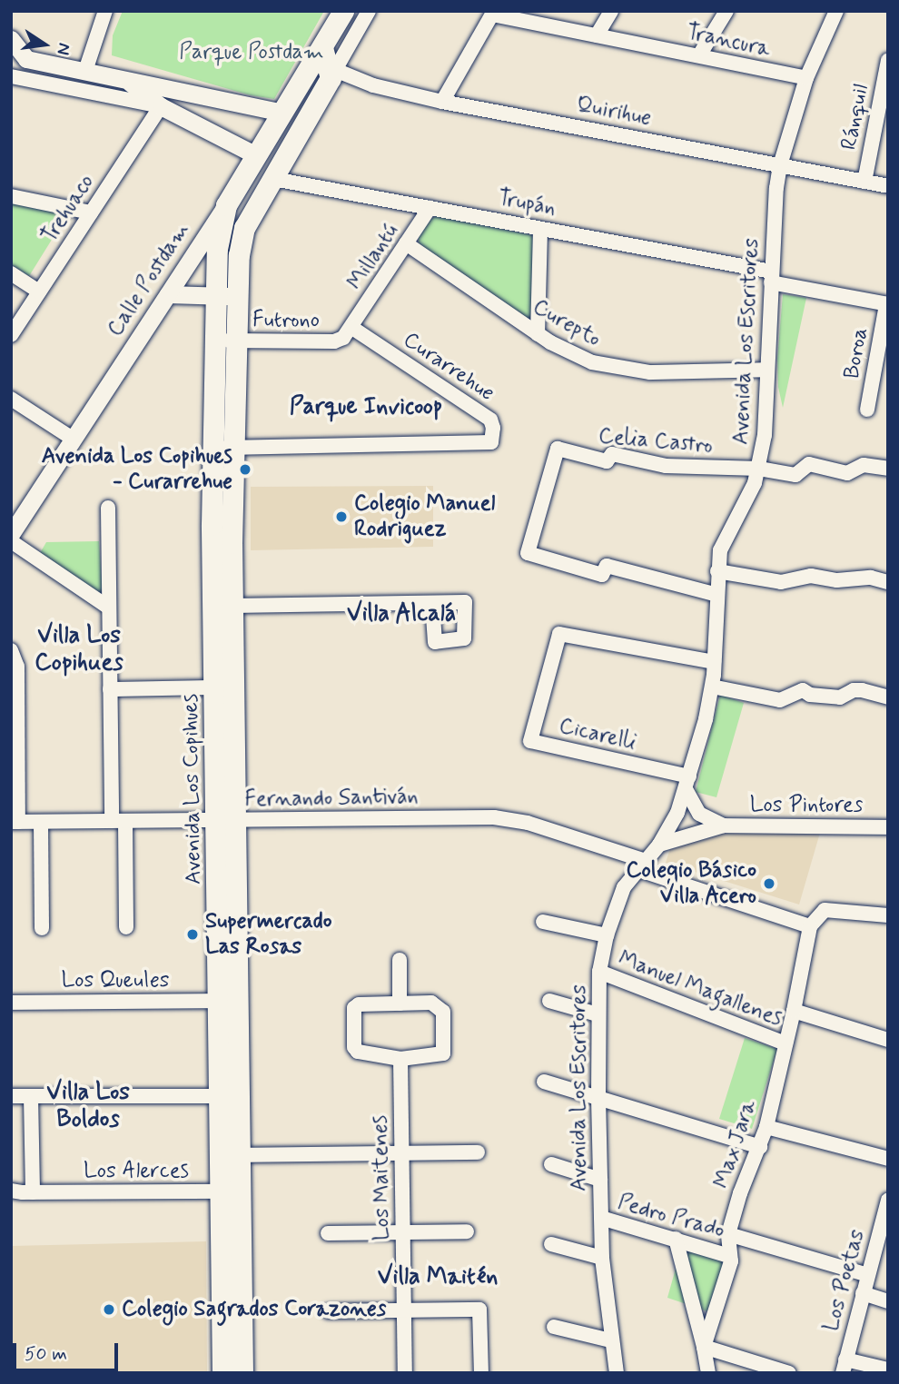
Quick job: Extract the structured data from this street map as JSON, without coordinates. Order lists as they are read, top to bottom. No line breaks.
{"streets":{"main road":["Calle Postdam","Avenida Los Copihues"],"street":["Trancura","Quirihue","Ránquil","Trupán","Trehuaco","Millantú","Futrono","Curepto","Avenida Los Escritores","Boroa","Curarrehue","Celia Castro","Cicarelli","Fernando Santiván","Los Pintores","Los Queules","Manuel Magallenes","Max Jara","Los Alerces","Los Maitenes","Pedro Prado","Los Poetas"]},"crossings":[["Trancura","Avenida Los Escritores"],["Quirihue","Ránquil"],["Quirihue","Avenida Los Escritores"],["Trupán","Millantú"],["Trupán","Avenida Los Escritores"],["Trupán","Boroa"],["Millantú","Futrono"],["Millantú","Curepto"],["Millantú","Curarrehue"],["Calle Postdam","Avenida Los Copihues"],["Futrono","Curarrehue"],["Futrono","Avenida Los Copihues"],["Curepto","Avenida Los Escritores"],["Avenida Los Escritores","Celia Castro"],["Avenida Los Escritores","Cicarelli"],["Avenida Los Escritores","Fernando Santiván"],["Avenida Los Escritores","Los Pintores"],["Avenida Los Escritores","Manuel Magallenes"],["Avenida Los Escritores","Pedro Prado"],["Curarrehue","Avenida Los Copihues"],["Cicarelli","Los Pintores"],["Avenida Los Copihues","Fernando Santiván"],["Avenida Los Copihues","Los Queules"],["Avenida Los Copihues","Los Alerces"],["Fernando Santiván","Max Jara"],["Manuel Magallenes","Max Jara"],["Max Jara","Pedro Prado"],["Pedro Prado","Los Poetas"]],"districts":["Parque Invicoop","Villa Alcalá","Villa Los Copihues","Villa Los Boldos","Villa Maitén"],"parks":["Parque Postdam"],"places":["Avenida Los Copihues - Curarrehue","Colegio Manuel Rodriguez","Colegio Básico Villa Acero","Supermercado Las Rosas","Colegio Sagrados Corazones"],"scale_bar":"50 m","north":"right"}
